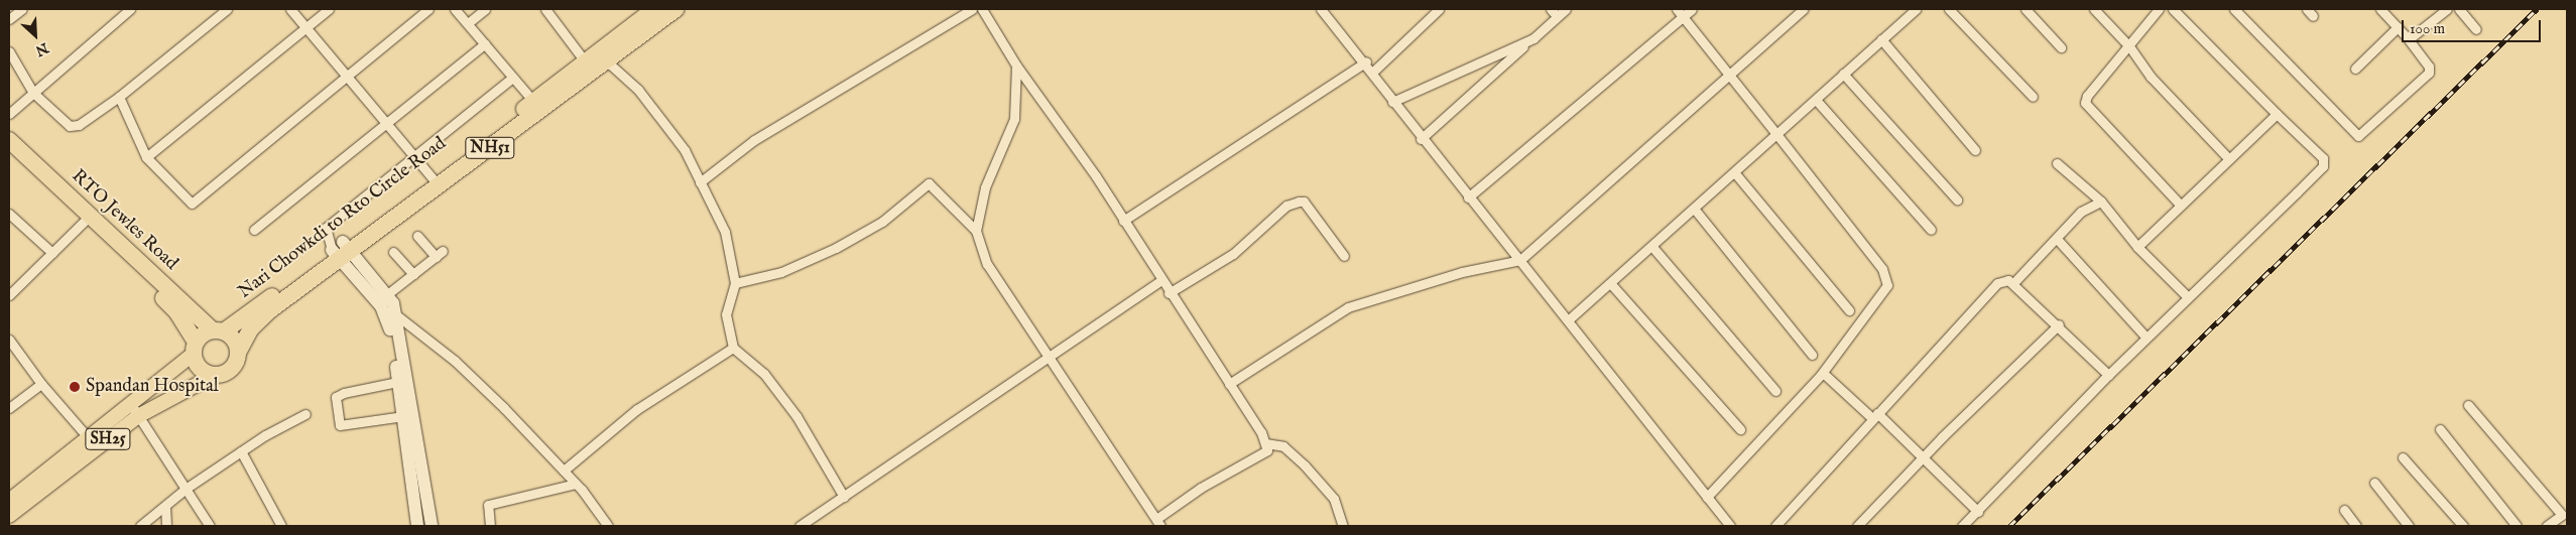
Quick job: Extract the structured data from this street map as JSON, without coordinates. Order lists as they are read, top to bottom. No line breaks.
{"streets":{"highway":["NH51","Nari Chowkdi to Rto Circle Road","RTO Jewles Road"],"main road":["SH25"]},"crossings":[["NH51","Nari Chowkdi to Rto Circle Road"],["NH51","RTO Jewles Road"],["NH51","SH25"],["Nari Chowkdi to Rto Circle Road","RTO Jewles Road"],["Nari Chowkdi to Rto Circle Road","SH25"],["RTO Jewles Road","SH25"]],"places":["Spandan Hospital"],"scale_bar":"100 m","north":"bottom right"}
